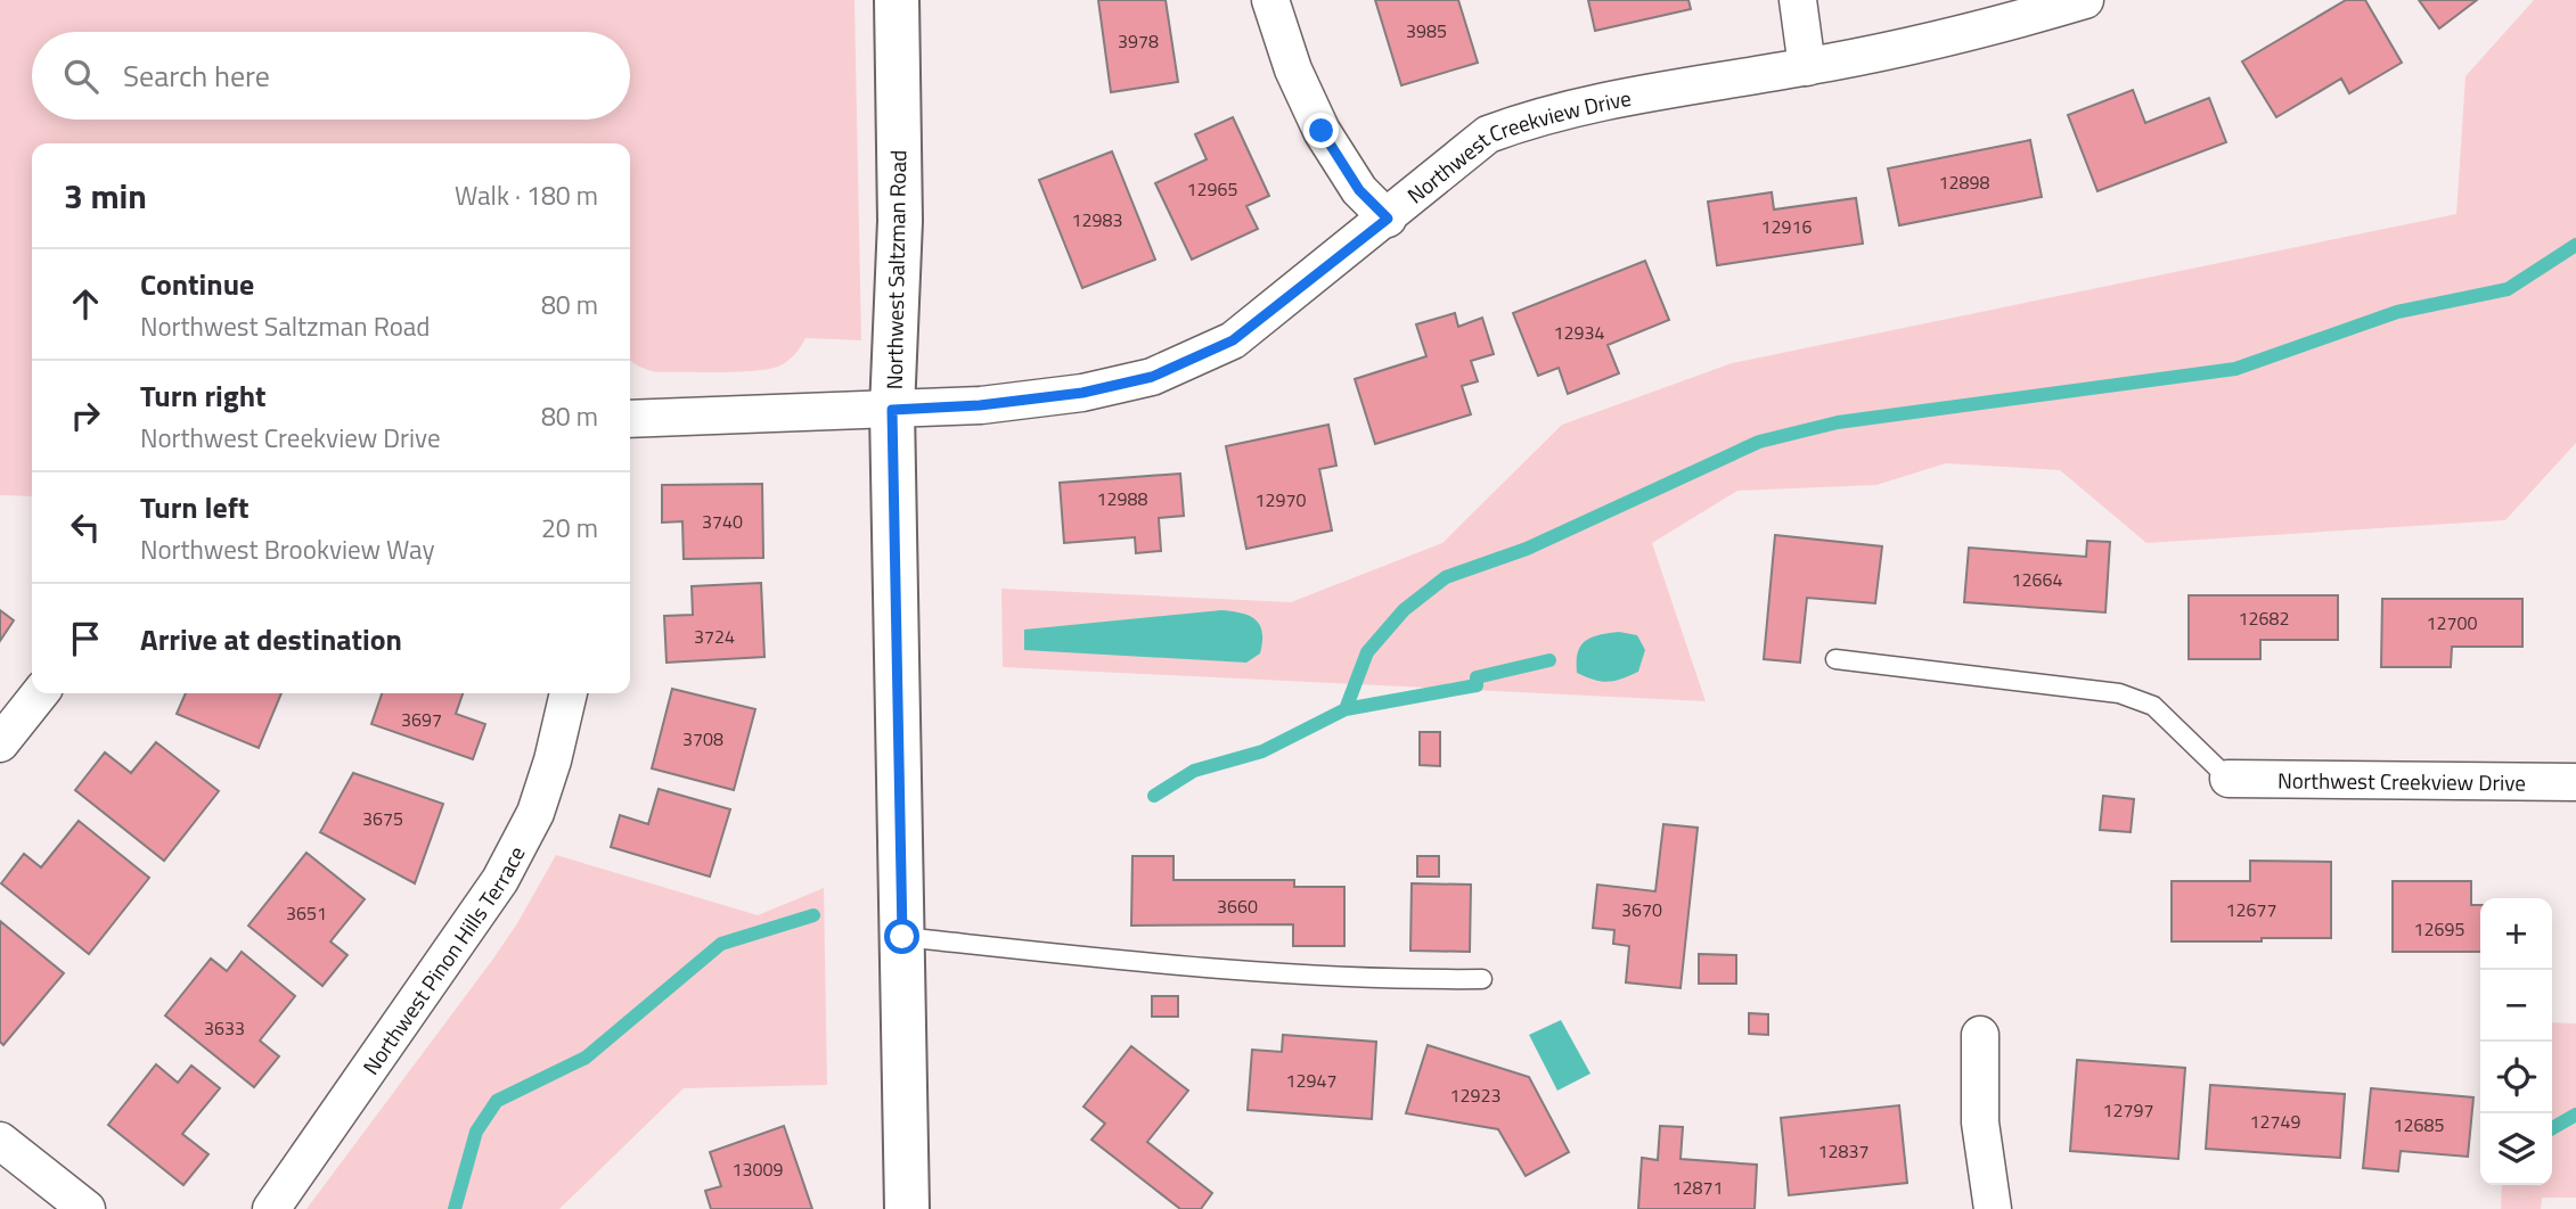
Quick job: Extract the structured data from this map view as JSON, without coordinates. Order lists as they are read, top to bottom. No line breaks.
{"streets":{"main road":["Northwest Saltzman Road"],"street":["Northwest Creekview Drive","Northwest Pinon Hills Terrace"]},"crossings":[["Northwest Creekview Drive","Northwest Saltzman Road"]],"house_numbers":["3985","3978","12898","12965","12983","12916","12934","12988","12970","3740","12664","12682","12700","3724","3697","3708","3675","3660","3670","12677","3651","12695","3633","12947","12923","12797","12749","12685","12837","13009","12871"],"page":{"search":"Search here","heading":["3 min","Walk · 180 m"],"list":[["Continue","Northwest Saltzman Road","80 m"],["Turn right","Northwest Creekview Drive","80 m"],["Turn left","Northwest Brookview Way","20 m"],"Arrive at destination"],"map_buttons":["+","−"]}}
